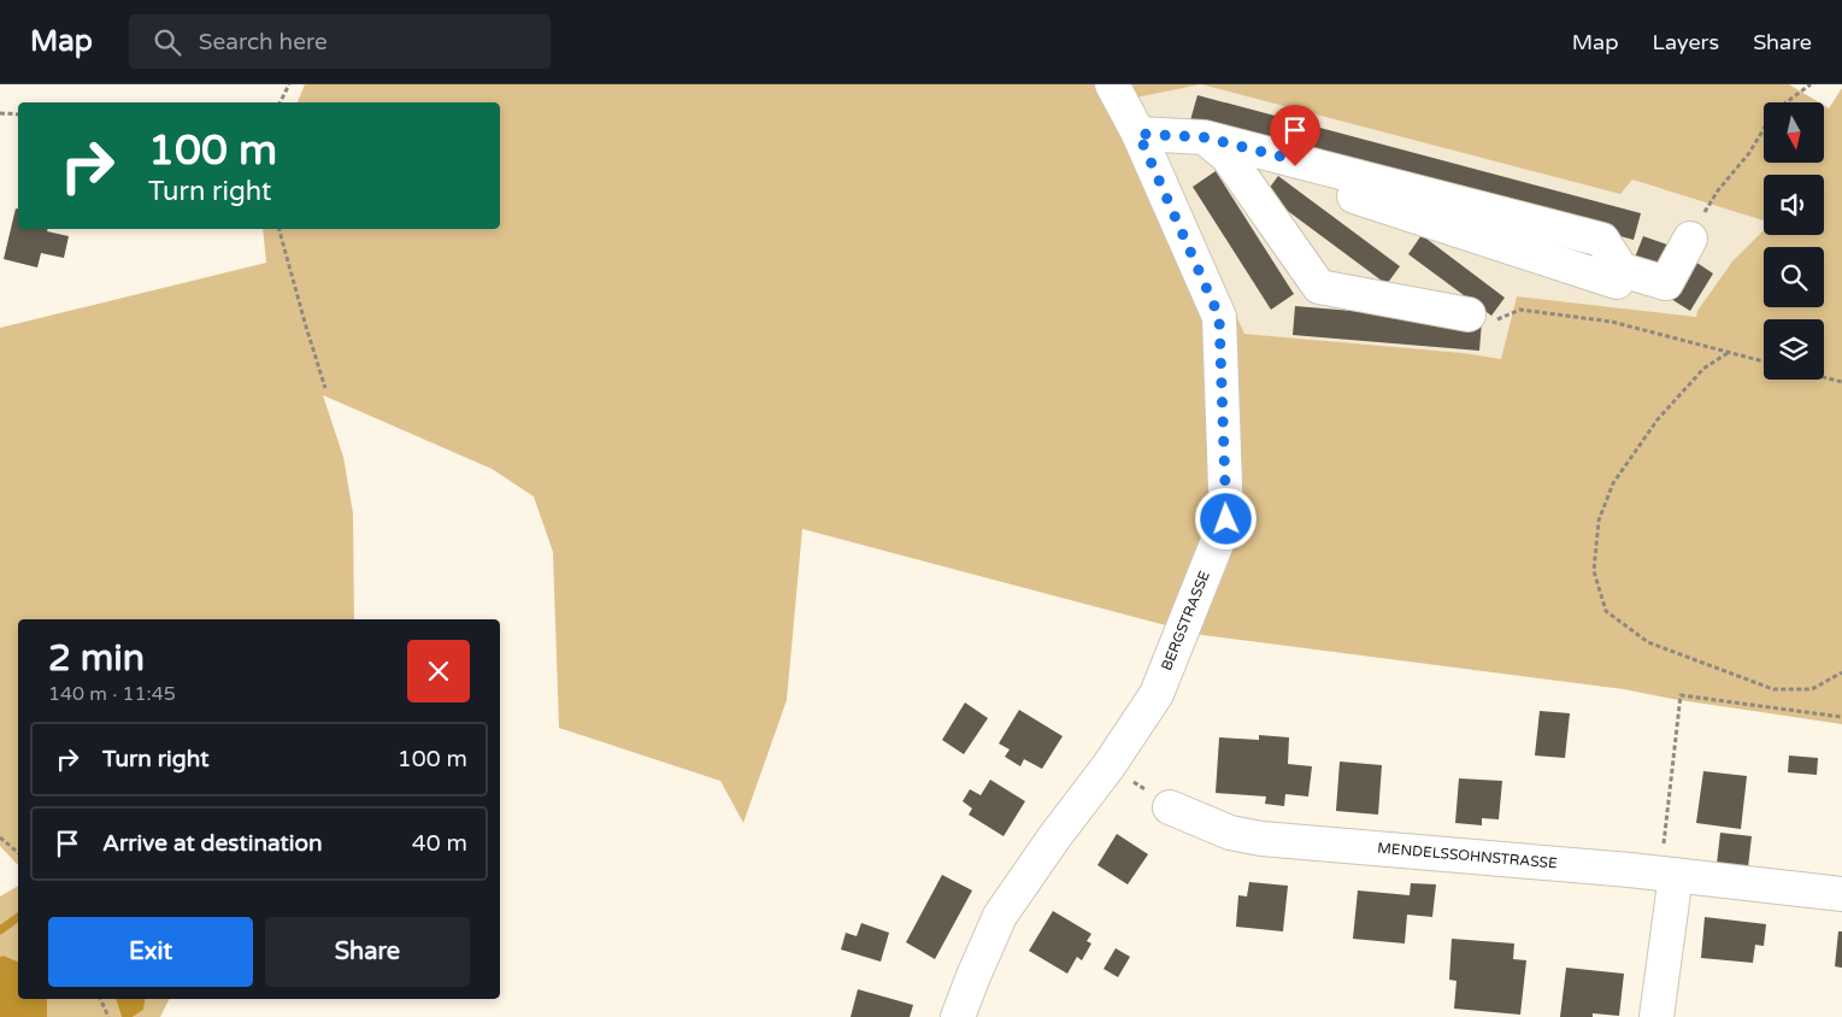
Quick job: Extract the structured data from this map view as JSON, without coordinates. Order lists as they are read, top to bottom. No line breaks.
{"streets":{"street":["BERGSTRASSE","MENDELSSOHNSTRASSE"]},"north":"bottom","page":{"header":"Map","search":"Search here","nav":["Map","Layers","Share"],"turn":["100 m","Turn right"],"heading":["2 min","140 m · 11:45"],"list":[{"name":"Turn right","value":"100 m"},{"name":"Arrive at destination","value":"40 m"}],"buttons":["Exit","Share"]}}
